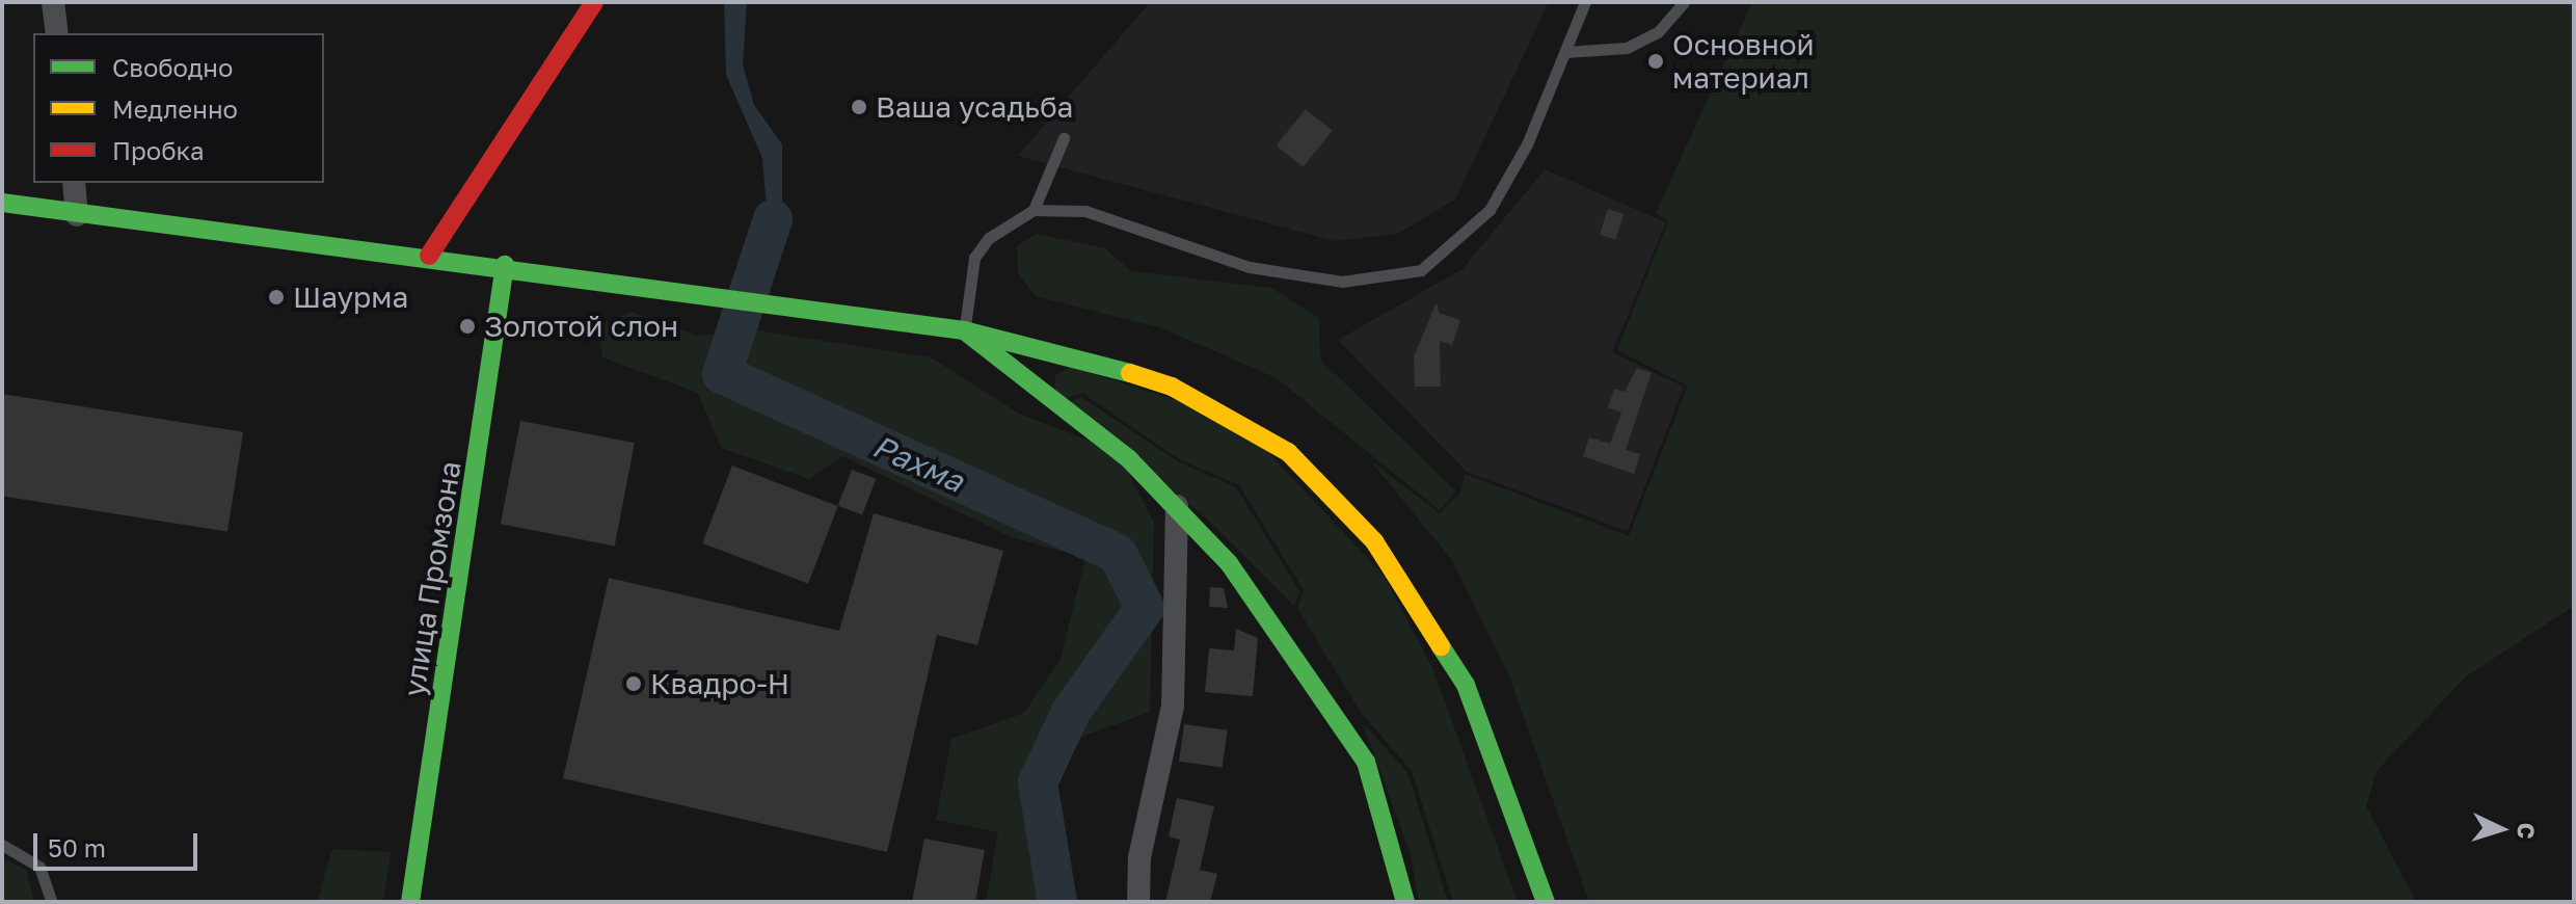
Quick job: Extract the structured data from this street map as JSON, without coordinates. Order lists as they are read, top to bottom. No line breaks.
{"streets":{"main road":["улица Промзона"]},"water":["Рахма"],"places":["Основной материал","Ваша усадьба","Шаурма","Золотой слон","Квадро-Н"],"legend":["Свободно","Медленно","Пробка"],"scale_bar":"50 m","north":"right"}
